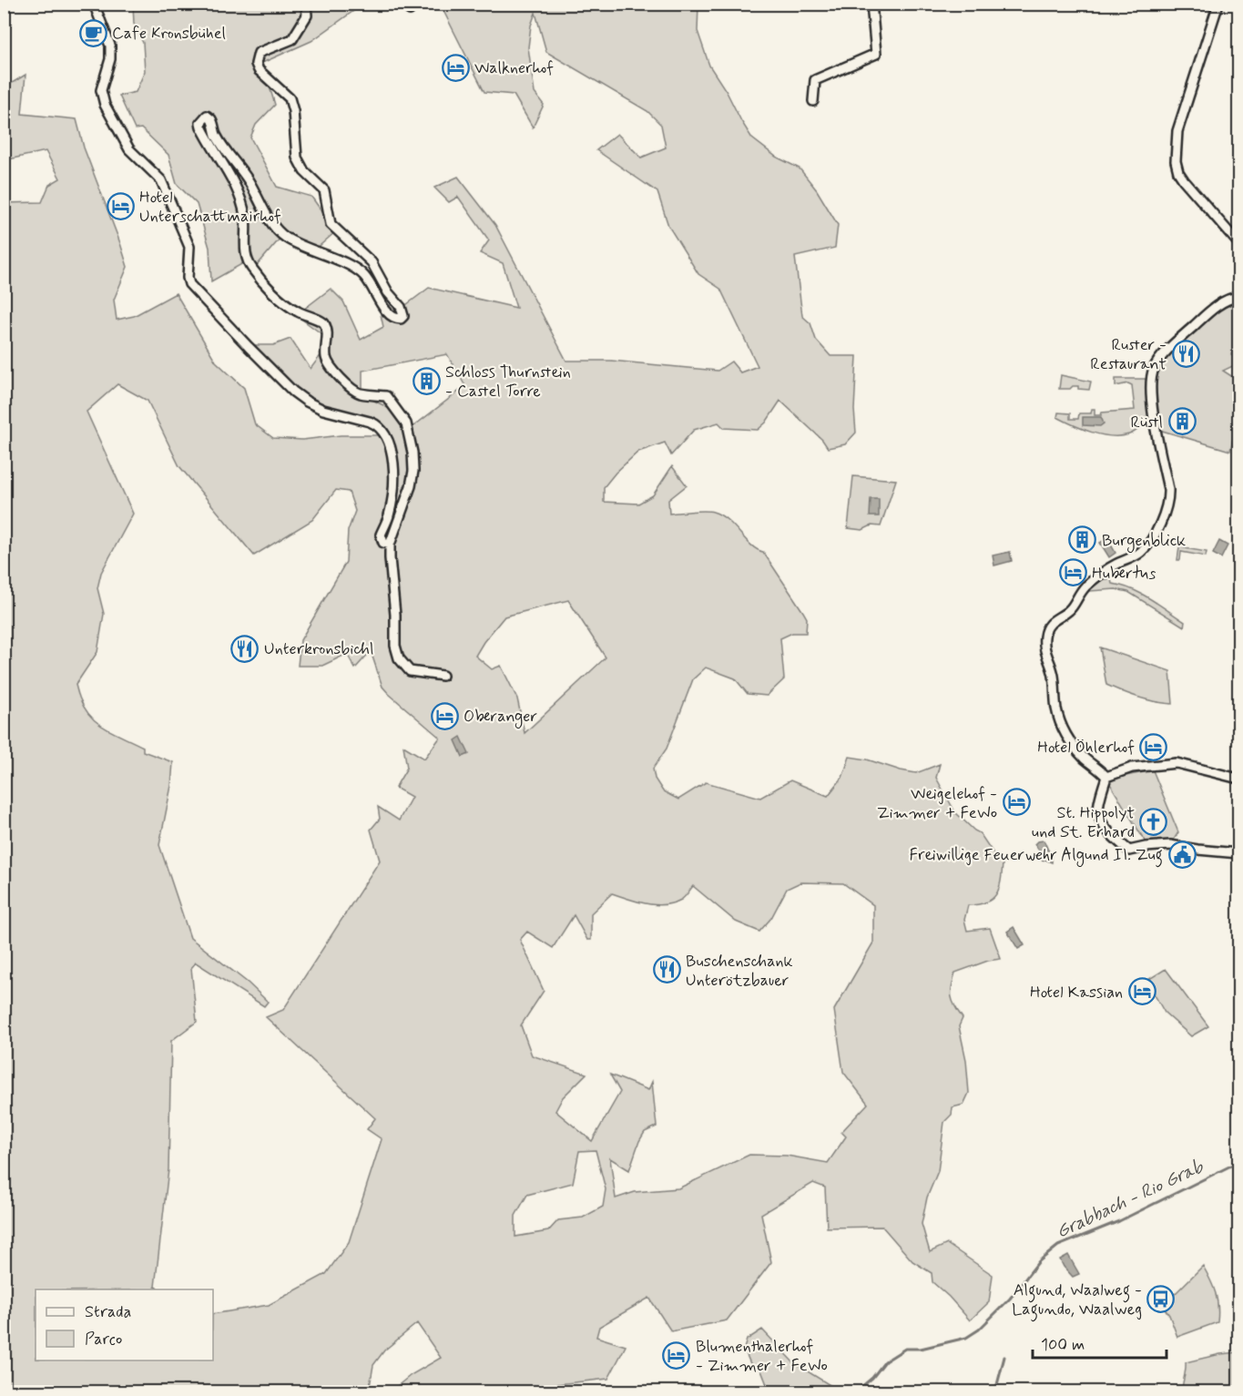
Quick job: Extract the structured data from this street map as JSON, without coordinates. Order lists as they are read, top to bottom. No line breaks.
{"water":["Grabbach - Rio Grab"],"places":{"cafe":["Cafe Kronsbühel"],"hotel":["Walknerhof","Hotel Unterschattmairhof","Hubertus","Oberanger","Hotel Öhlerhof","Weigelehof - Zimmer + FeWo","Hotel Kassian","Blumenthalerhof - Zimmer + FeWo"],"restaurant":["Ruster - Restaurant","Unterkronsbichl","Buschenschank Unterötzbauer"],"building":["Schloss Thurnstein - Castel Torre","Rüstl","Burgenblick"],"church":["St. Hippolyt und St. Erhard"],"public building":["Freiwillige Feuerwehr Algund II. Zug"],"bus stop":["Algund, Waalweg - Lagundo, Waalweg"]},"legend":["Strada","Parco"],"scale_bar":"100 m"}
